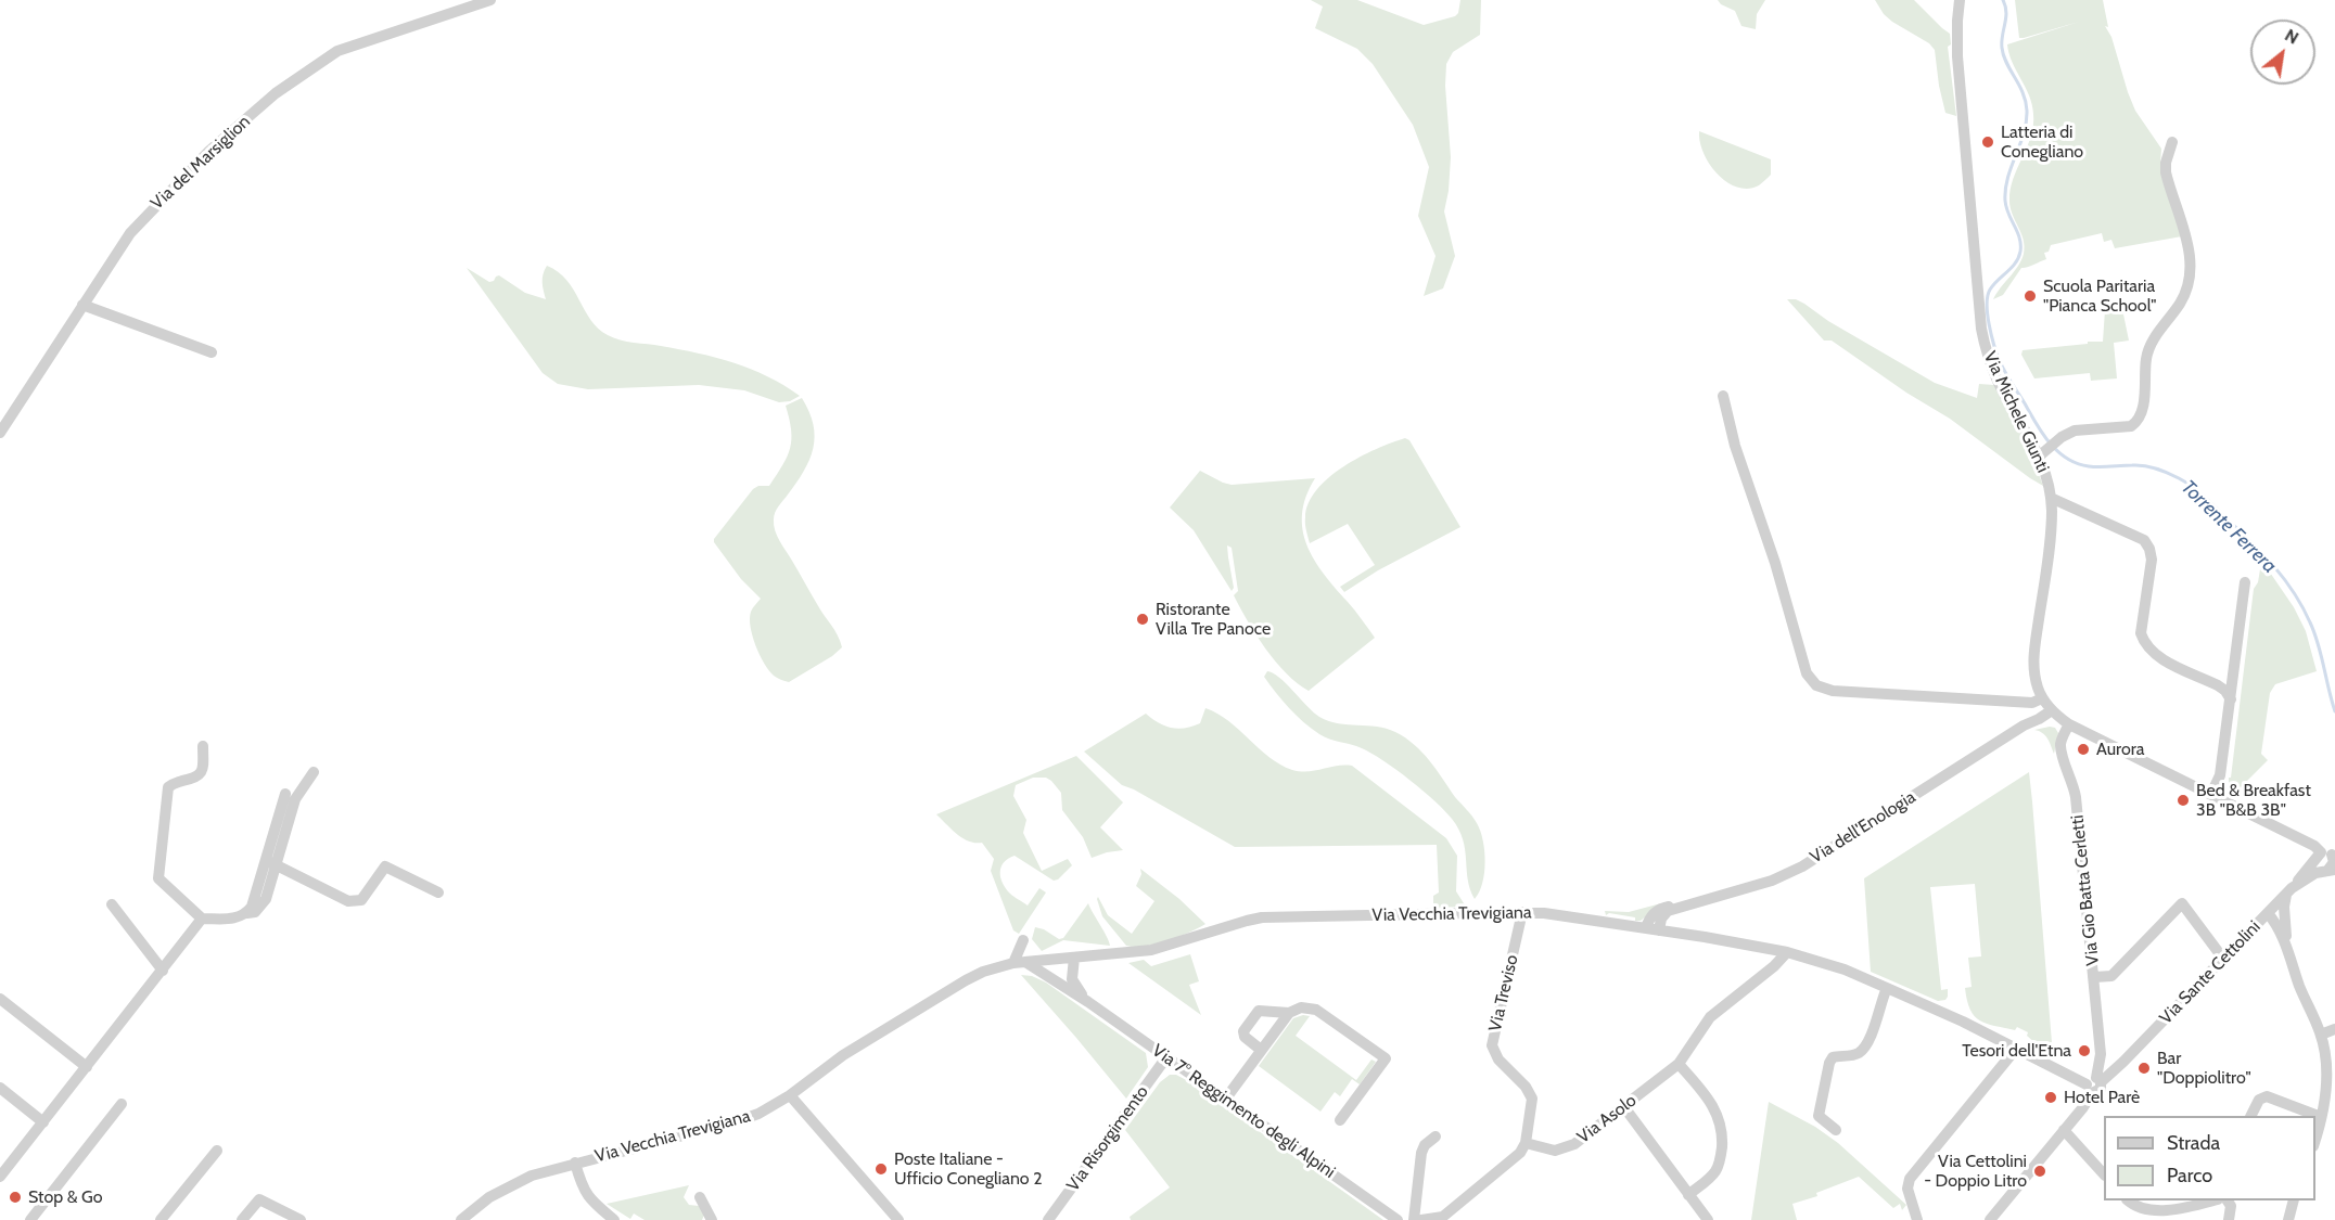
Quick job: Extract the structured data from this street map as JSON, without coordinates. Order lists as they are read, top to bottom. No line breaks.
{"streets":{"street":["Via del Marsiglion","Via Michele Giunti","Via dell'Enologia","Via Gio Batta Cerletti","Via Vecchia Trevigiana","Via Sante Cettolini","Via Treviso","Via 7° Reggimento degli Alpini","Via Asolo","Via Risorgimento"]},"crossings":[["Via Michele Giunti","Via dell'Enologia"],["Via Michele Giunti","Via Gio Batta Cerletti"],["Via dell'Enologia","Via Vecchia Trevigiana"],["Via Gio Batta Cerletti","Via Vecchia Trevigiana"],["Via Gio Batta Cerletti","Via Sante Cettolini"],["Via Vecchia Trevigiana","Via Sante Cettolini"],["Via Vecchia Trevigiana","Via Treviso"],["Via Vecchia Trevigiana","Via 7° Reggimento degli Alpini"],["Via Vecchia Trevigiana","Via Asolo"],["Via Treviso","Via Asolo"],["Via 7° Reggimento degli Alpini","Via Risorgimento"]],"water":["Torrente Ferrera"],"places":["Latteria di Conegliano","Scuola Paritaria \"Pianca School\"","Ristorante Villa Tre Panoce","Aurora","Bed & Breakfast 3B \"B&B 3B\"","Tesori dell'Etna","Bar \"Doppiolitro\"","Hotel Parè","Poste Italiane - Ufficio Conegliano 2","Via Cettolini - Doppio Litro","Stop & Go"],"legend":["Strada","Parco"],"north":"top right"}
